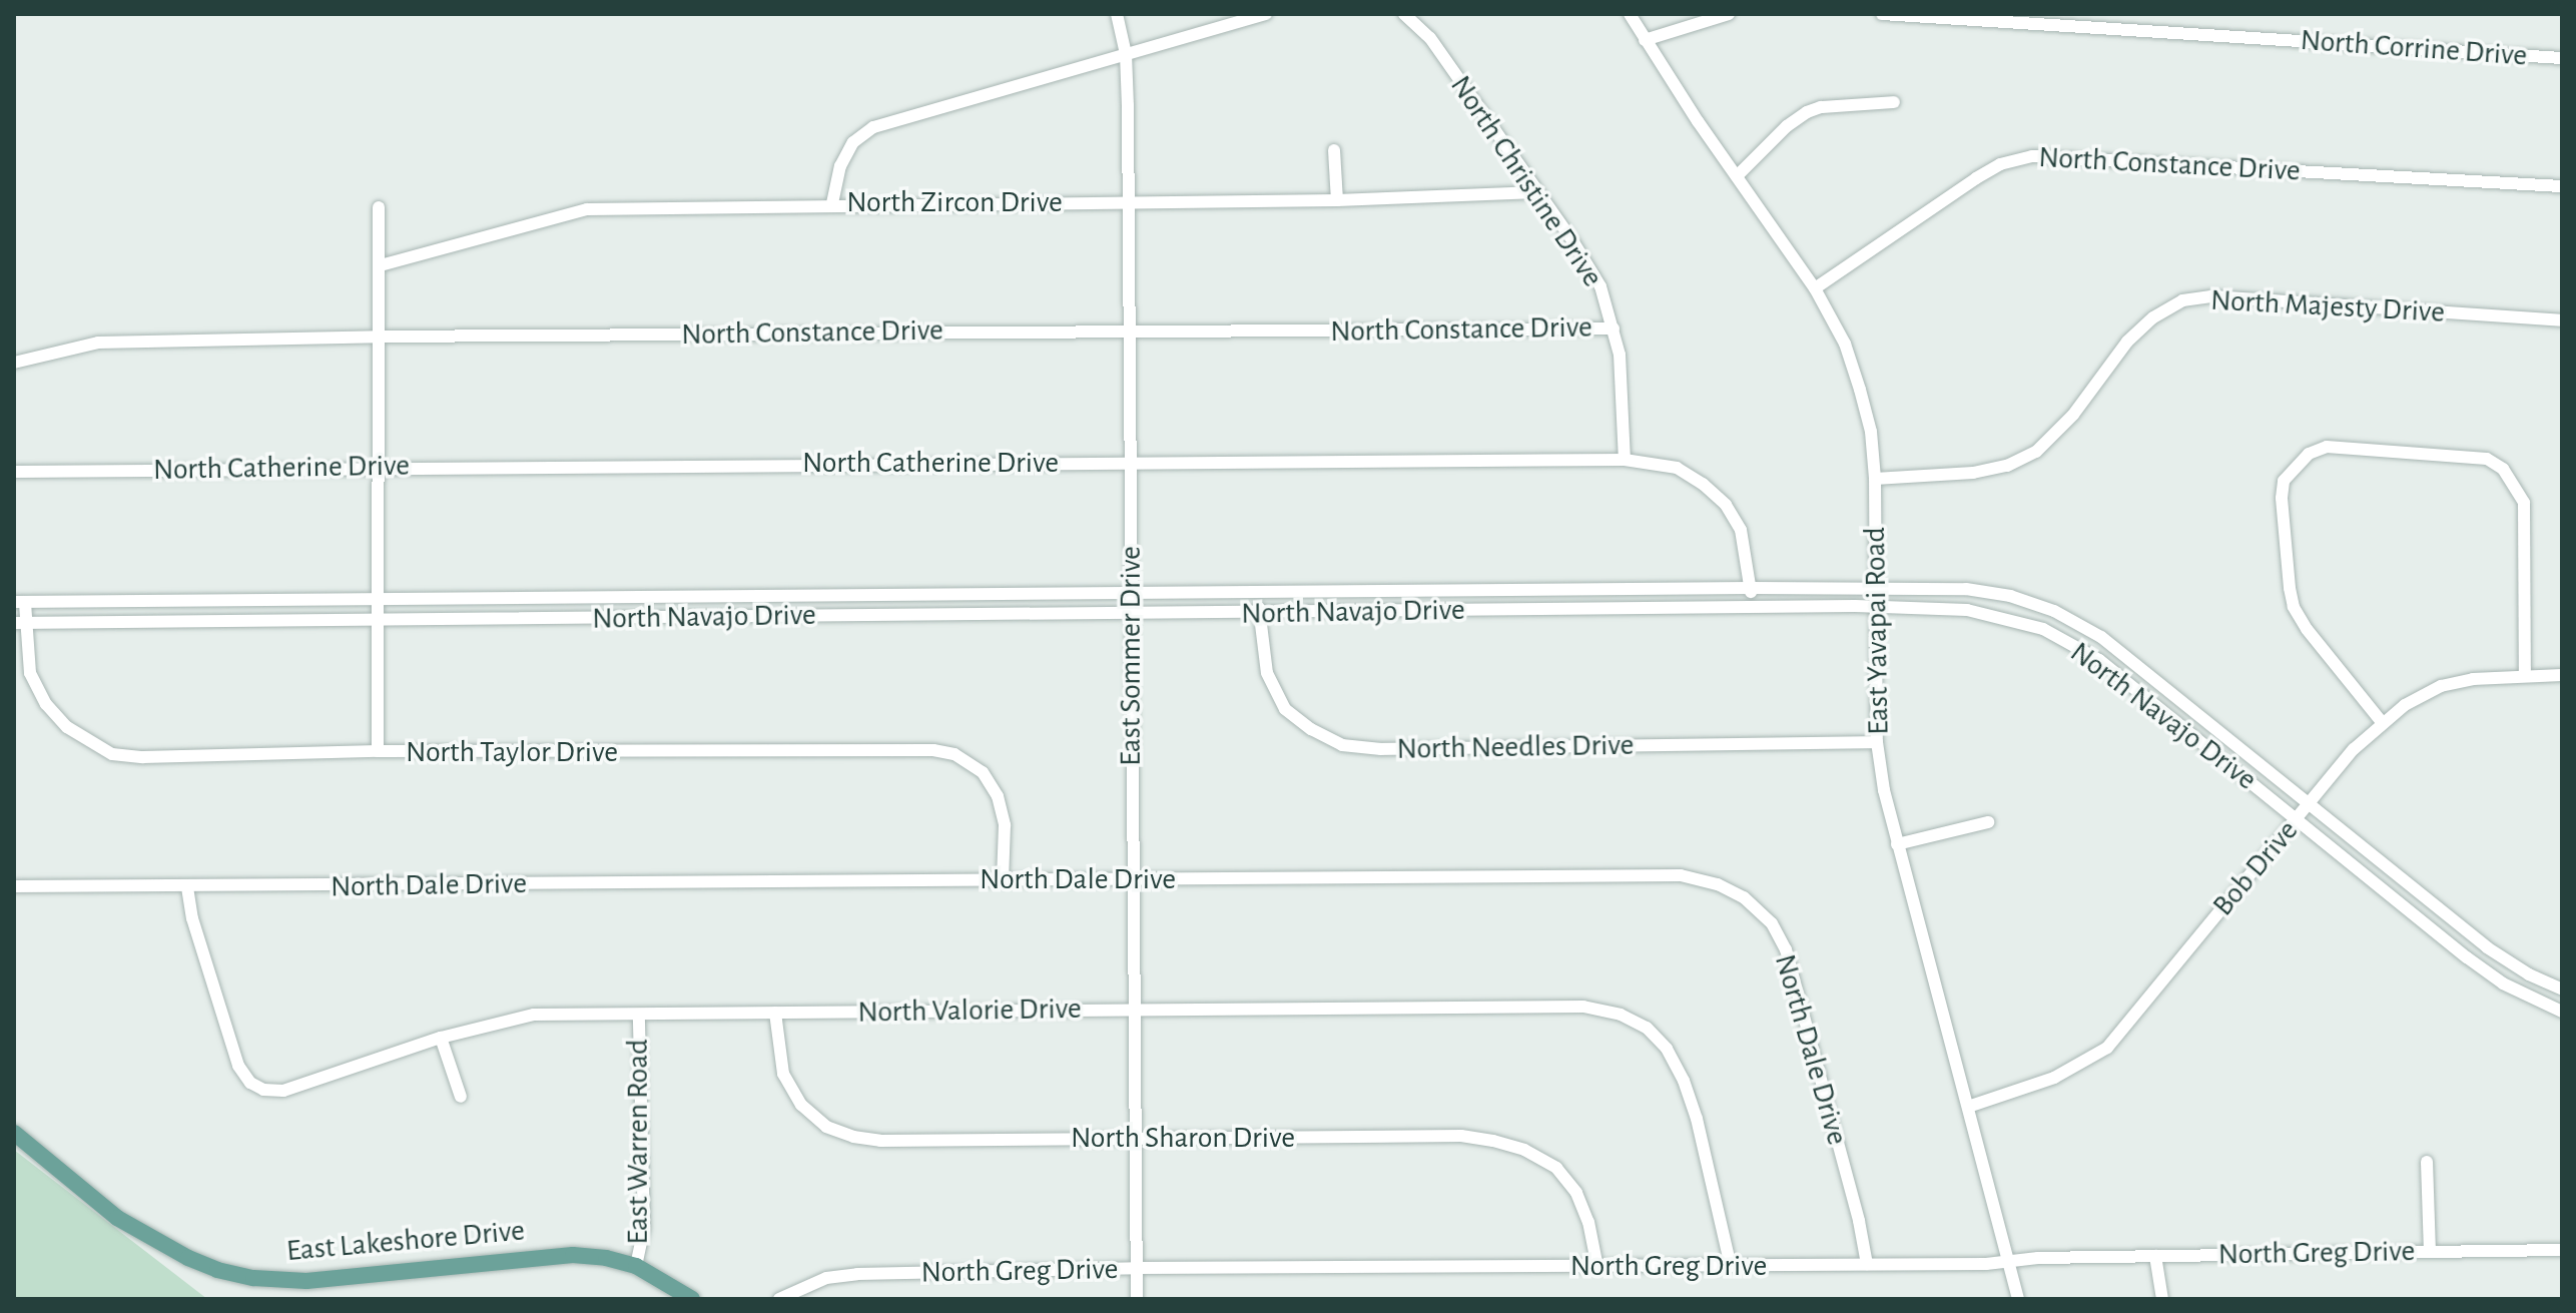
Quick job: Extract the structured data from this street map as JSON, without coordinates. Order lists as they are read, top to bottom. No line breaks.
{"streets":{"main road":["East Lakeshore Drive"],"street":["North Corrine Drive","North Constance Drive","North Christine Drive","North Zircon Drive","North Majesty Drive","North Catherine Drive","North Navajo Drive","East Yavapai Road","East Sommer Drive","North Needles Drive","North Taylor Drive","Bob Drive","North Dale Drive","North Valorie Drive","North Sharon Drive","East Warren Road","North Greg Drive"]},"crossings":[["North Constance Drive","North Christine Drive"],["North Constance Drive","East Yavapai Road"],["North Constance Drive","East Sommer Drive"],["North Christine Drive","North Zircon Drive"],["North Christine Drive","North Catherine Drive"],["North Zircon Drive","East Sommer Drive"],["North Majesty Drive","East Yavapai Road"],["North Catherine Drive","North Navajo Drive"],["North Catherine Drive","East Sommer Drive"],["North Navajo Drive","East Yavapai Road"],["North Navajo Drive","East Sommer Drive"],["North Navajo Drive","North Needles Drive"],["North Navajo Drive","North Taylor Drive"],["North Navajo Drive","Bob Drive"],["East Yavapai Road","North Needles Drive"],["East Yavapai Road","Bob Drive"],["East Yavapai Road","North Greg Drive"],["East Sommer Drive","North Dale Drive"],["East Sommer Drive","North Valorie Drive"],["East Sommer Drive","North Sharon Drive"],["East Sommer Drive","North Greg Drive"],["North Taylor Drive","North Dale Drive"],["North Dale Drive","North Valorie Drive"],["North Dale Drive","North Greg Drive"],["North Valorie Drive","North Sharon Drive"],["North Valorie Drive","East Warren Road"],["North Valorie Drive","North Greg Drive"],["North Sharon Drive","North Greg Drive"],["East Warren Road","East Lakeshore Drive"]]}
